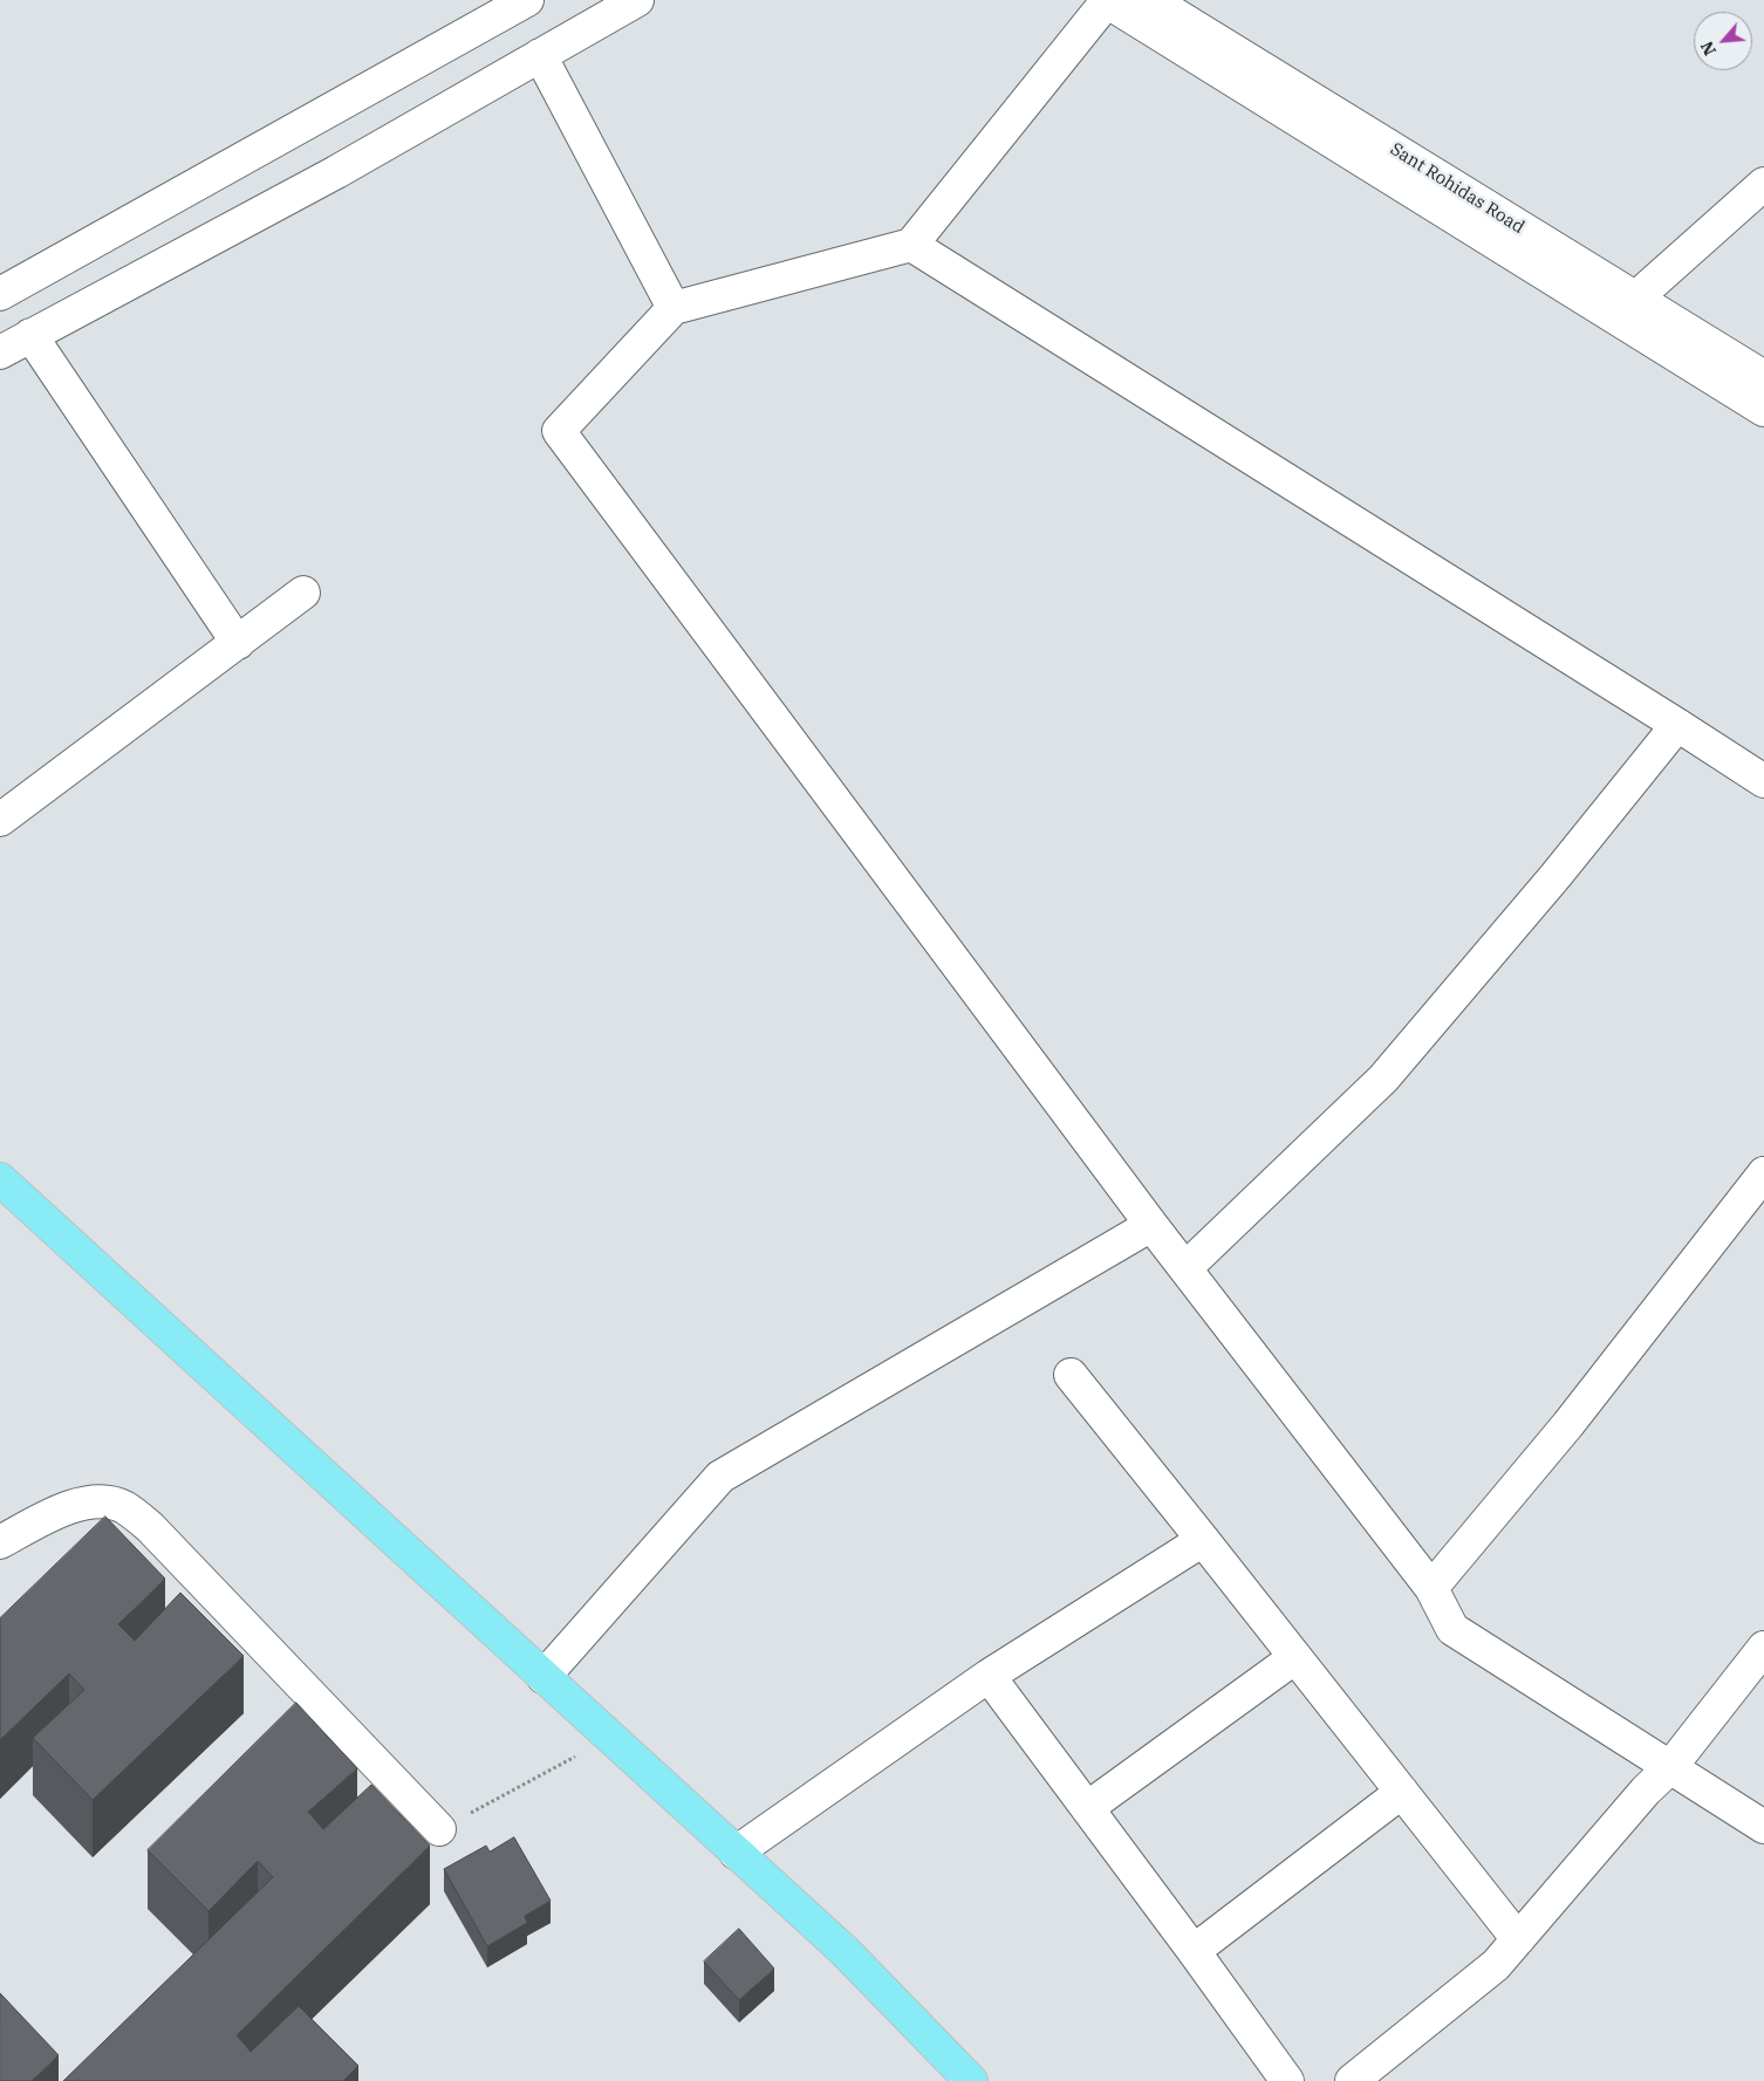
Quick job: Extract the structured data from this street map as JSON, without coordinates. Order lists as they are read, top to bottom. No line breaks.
{"streets":{"street":["Sant Rohidas Road"]},"north":"bottom left"}
